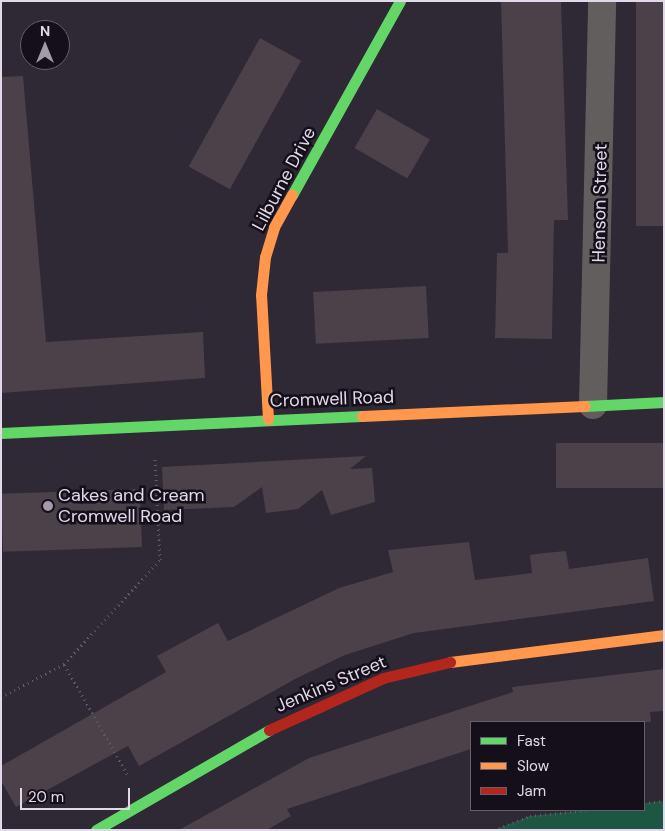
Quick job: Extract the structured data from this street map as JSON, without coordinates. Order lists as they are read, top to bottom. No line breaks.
{"streets":{"street":["Lilburne Drive","Henson Street","Cromwell Road","Jenkins Street"]},"crossings":[["Lilburne Drive","Cromwell Road"],["Henson Street","Cromwell Road"]],"places":["Cakes and Cream Cromwell Road"],"legend":["Fast","Slow","Jam"],"scale_bar":"20 m","north":"top"}
